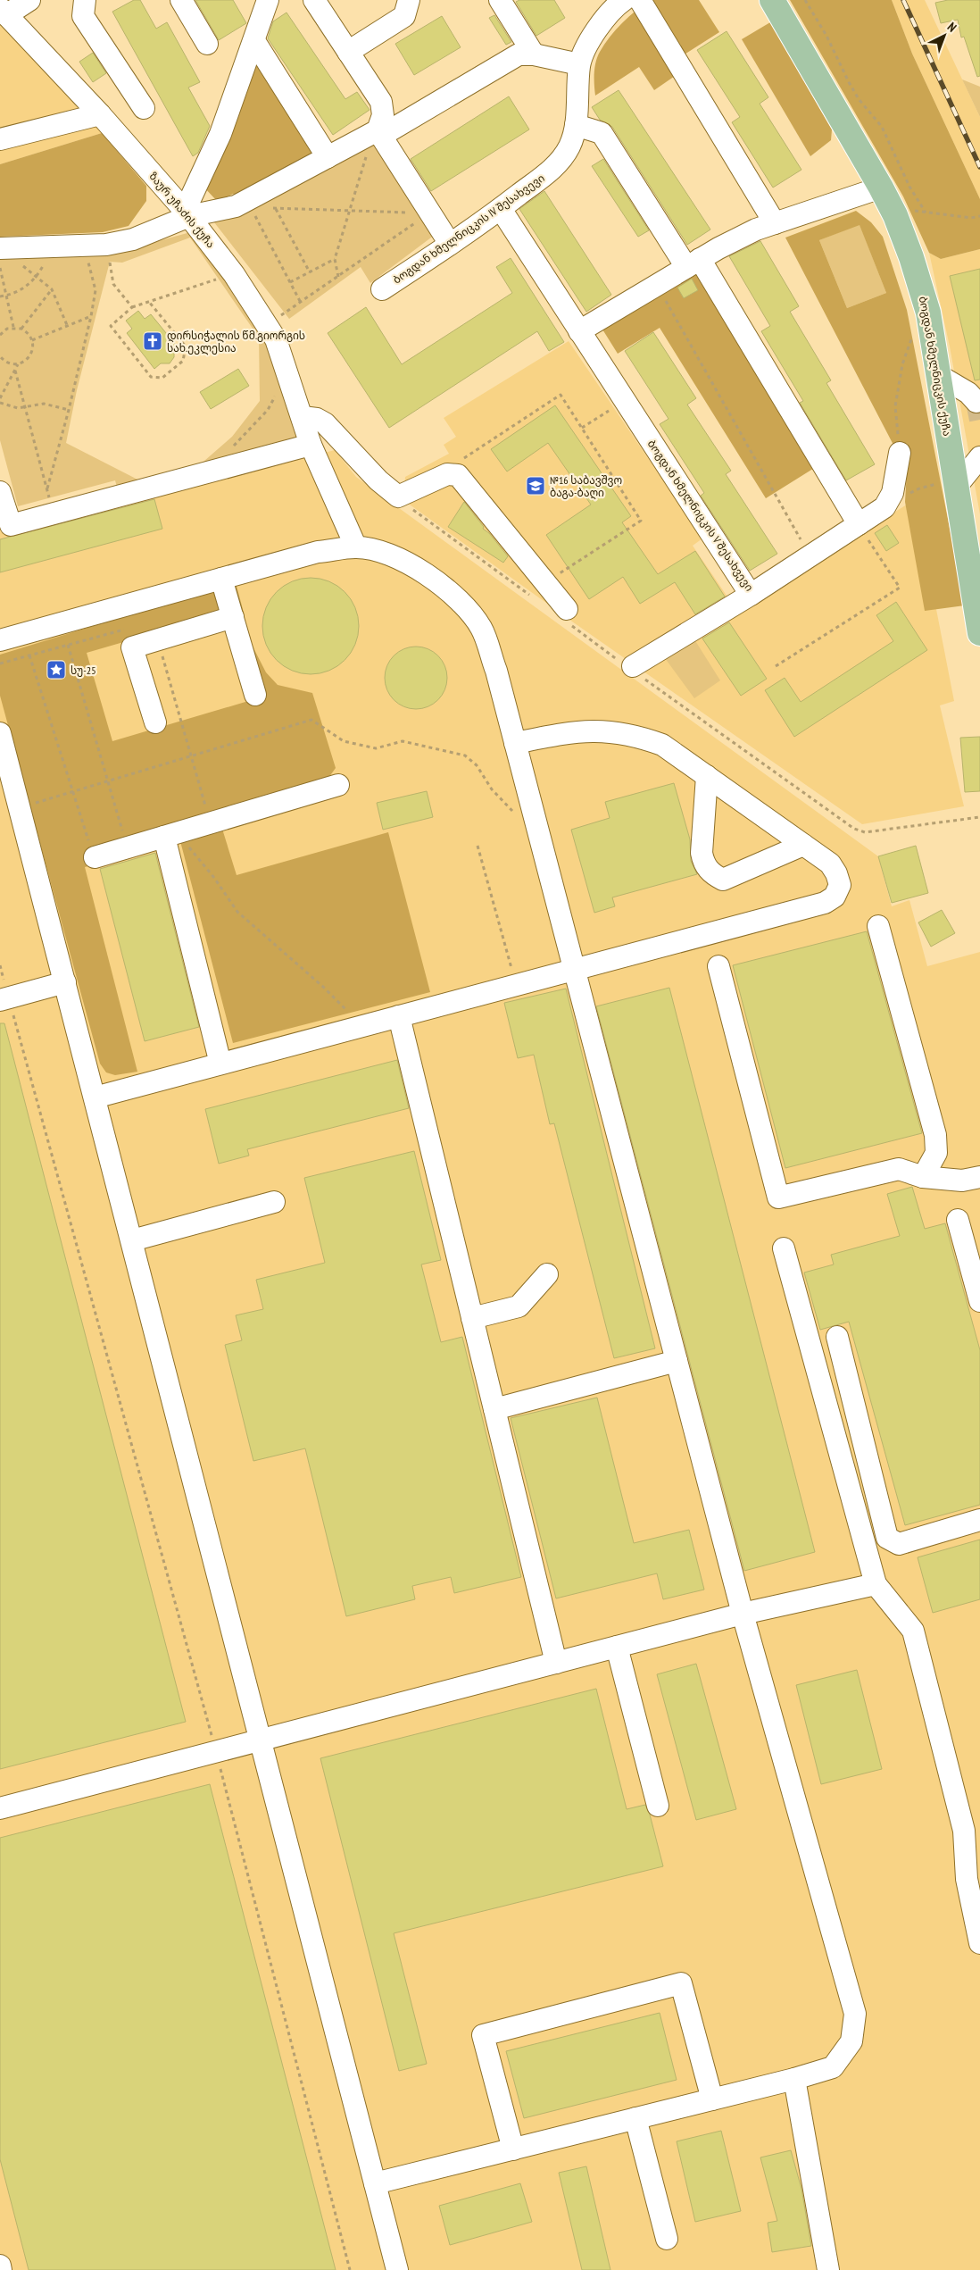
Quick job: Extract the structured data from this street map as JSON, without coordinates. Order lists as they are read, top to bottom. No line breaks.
{"streets":{"main road":["ბოგდან ხმელნიცკის ქუჩა"],"street":["ზაურ უჩაძის ქუჩა","ბოგდან ხმელნიცკის IV შესახვევი","ბოგდან ხმელნიცკის V შესახვევი"]},"crossings":[["ბოგდან ხმელნიცკის IV შესახვევი","ბოგდან ხმელნიცკის V შესახვევი"]],"places":{"church":["დირსიჭალის წმ.გიორგის სახ.ეკლესია"],"school or university":["№16 საბავშვო ბაგა-ბაღი"],"place":["სუ-25"]},"north":"top right"}
